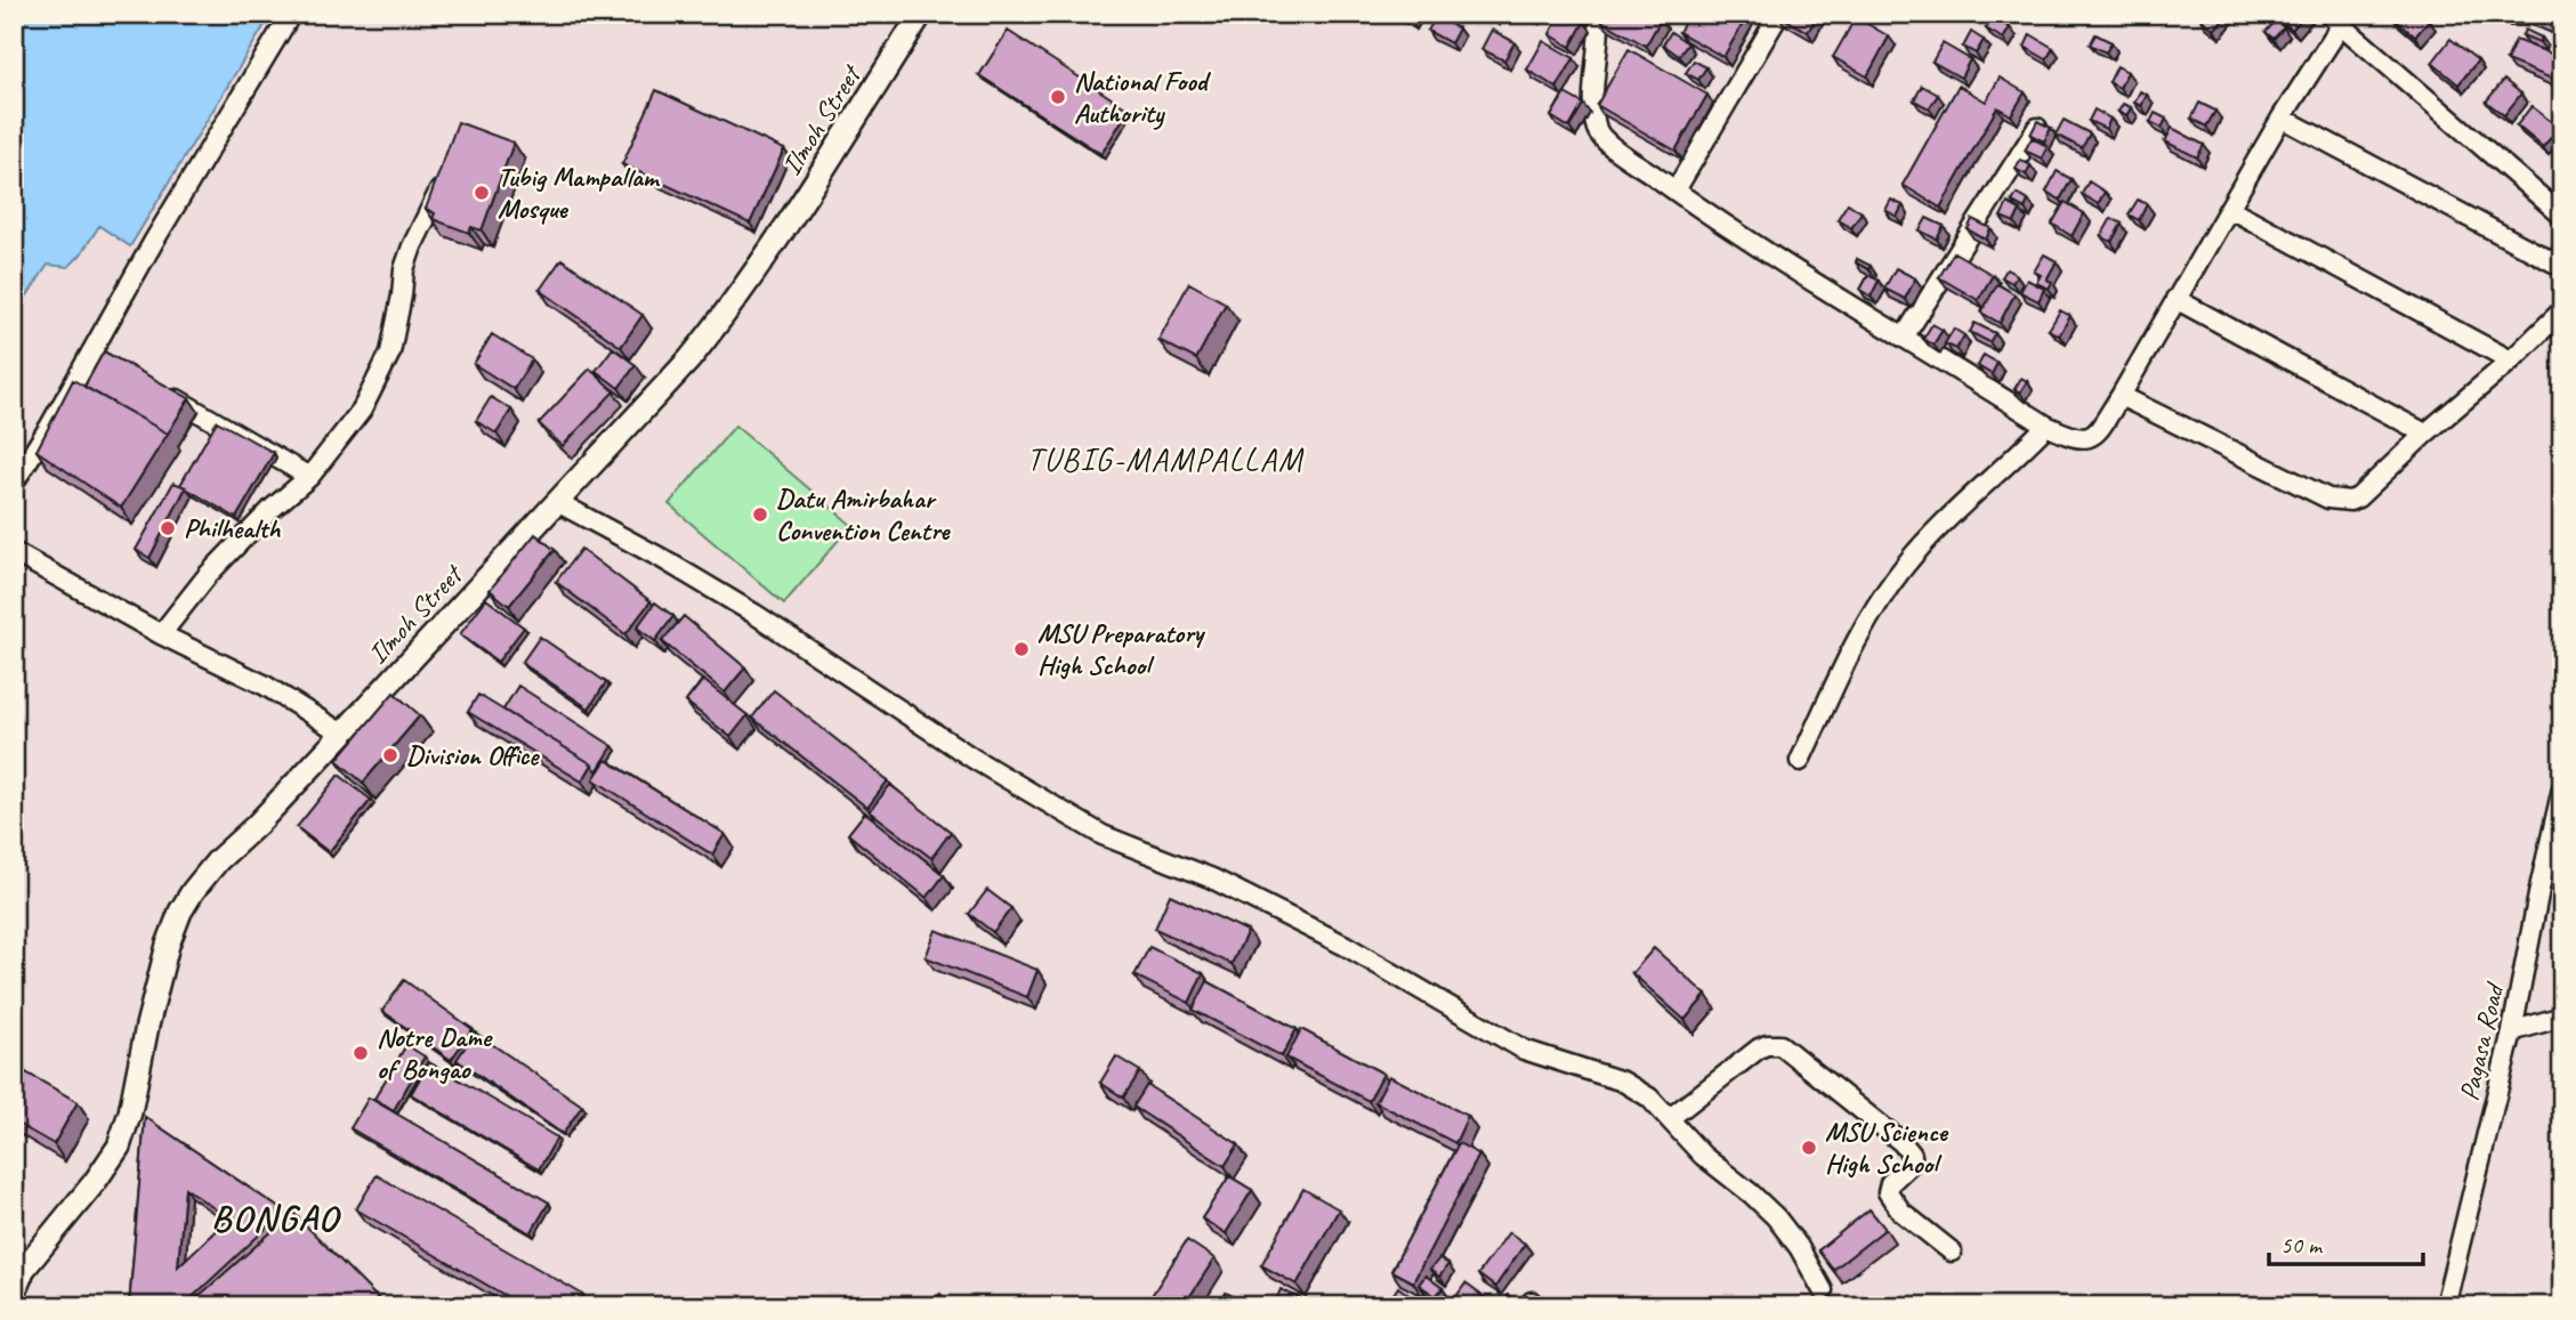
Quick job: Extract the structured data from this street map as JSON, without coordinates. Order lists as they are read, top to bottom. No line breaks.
{"streets":{"street":["Ilmoh Street","Pagasa Road"]},"districts":["TUBIG-MAMPALLAM","BONGAO"],"places":["National Food Authority","Tubig Mampallam Mosque","Datu Amirbahar Convention Centre","Philhealth","MSU Preparatory High School","Division Office","Notre Dame of Bongao","MSU Science High School"],"scale_bar":"50 m"}
